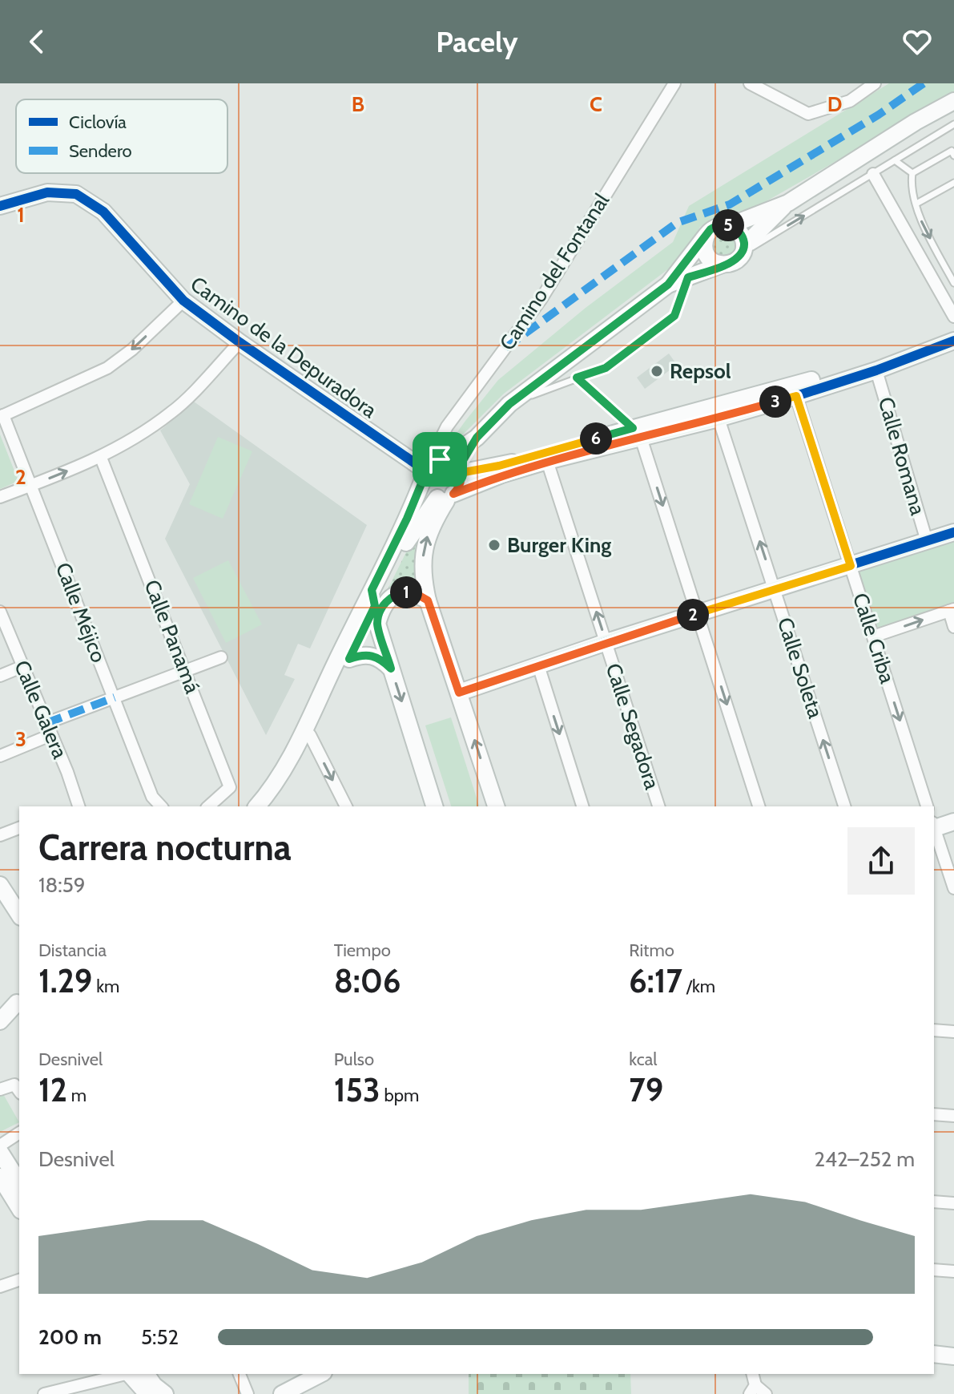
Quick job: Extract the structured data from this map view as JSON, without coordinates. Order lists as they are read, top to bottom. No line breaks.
{"streets":{"street":["Camino del Fontanal","Camino de la Depuradora","Calle Romana","Calle Méjico","Calle Panamá","Calle Criba","Calle Soleta","Calle Galera","Calle Segadora"]},"crossings":[["Camino del Fontanal","Camino de la Depuradora"]],"one_way":["Calle Criba"],"places":["Repsol","Burger King"],"legend":["Ciclovía","Sendero"],"page":{"header":"Pacely","pins":["5","3","6","1","2"],"heading":["Carrera nocturna","18:59"],"stats":[["Distancia","1.29 km"],["Tiempo","8:06"],["Ritmo","6:17 /km"],["Desnivel","12 m"],["Pulso","153 bpm"],["kcal","79"]],"chart":["Desnivel","242–252 m"],"list":[{"name":"200 m","note":"5:52"}]},"grid":{"columns":["B","C","D"],"rows":["1","2","3"]}}
